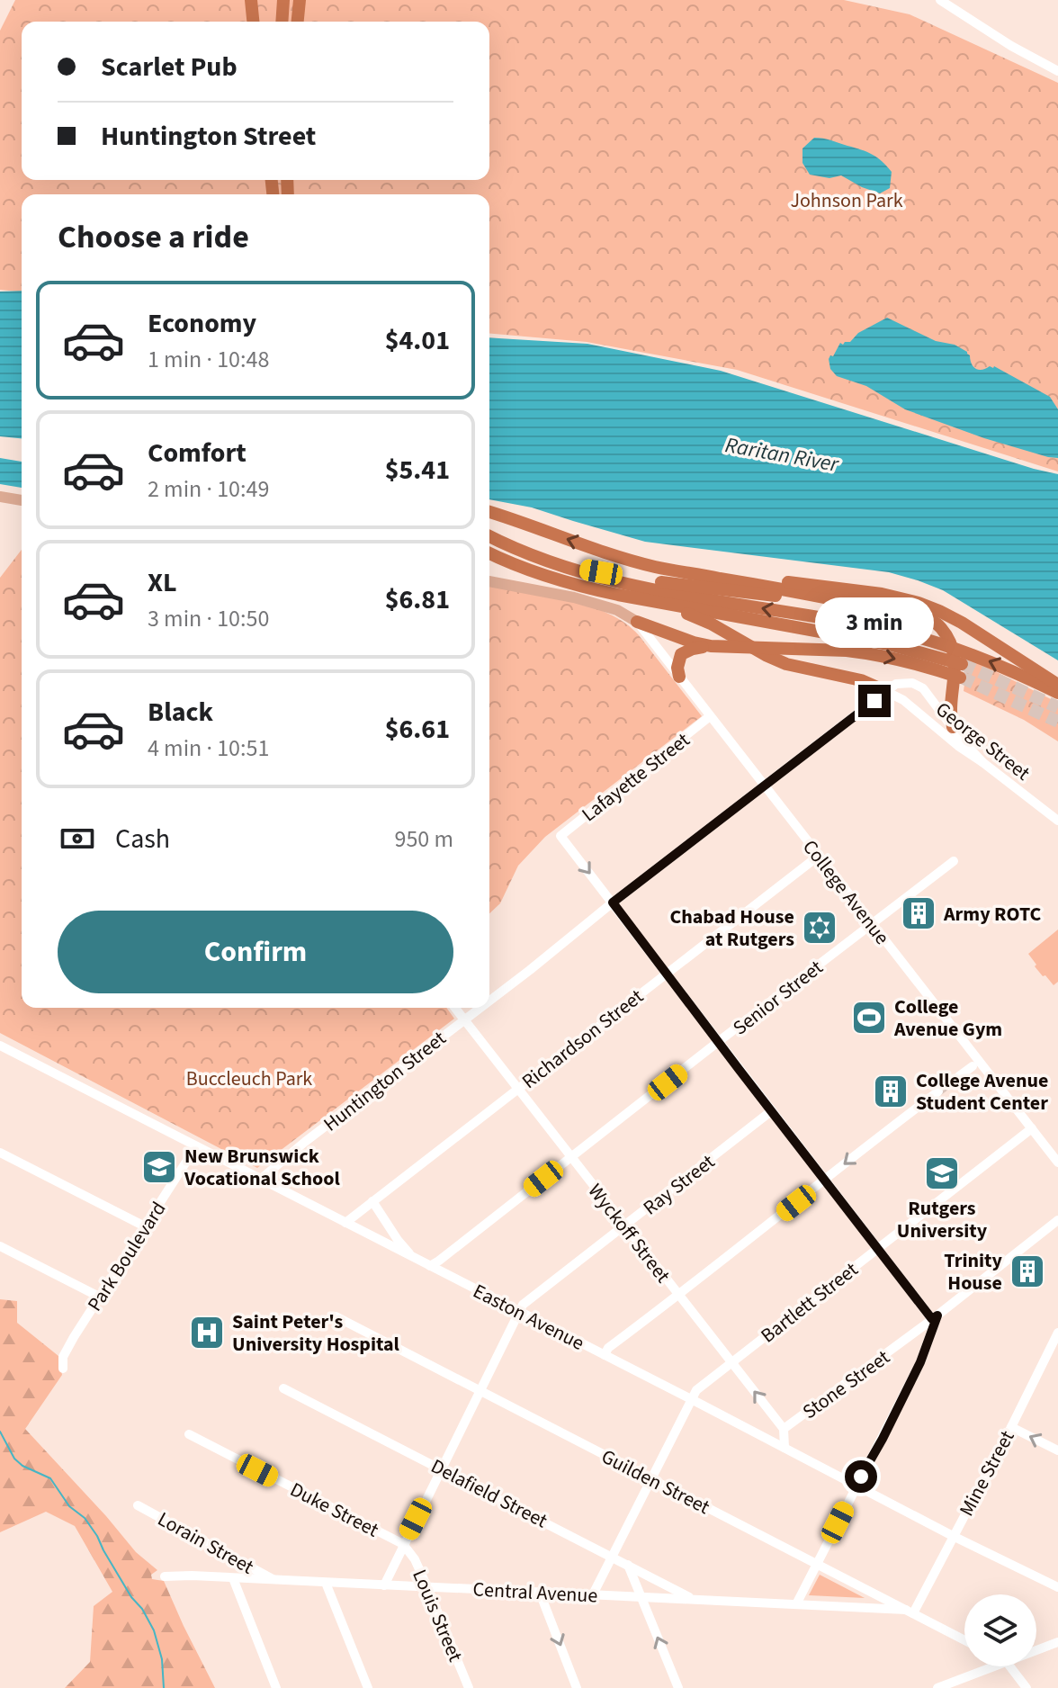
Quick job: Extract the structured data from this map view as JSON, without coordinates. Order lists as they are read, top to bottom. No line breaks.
{"streets":{"street":["George Street","Lafayette Street","College Avenue","Senior Street","Richardson Street","Huntington Street","Ray Street","Wyckoff Street","Park Boulevard","Bartlett Street","Easton Avenue","Stone Street","Mine Street","Guilden Street","Delafield Street","Duke Street","Lorain Street","Central Avenue","Louis Street"]},"crossings":[["George Street","Huntington Street"],["Lafayette Street","College Avenue"],["Lafayette Street","Huntington Street"],["College Avenue","Senior Street"],["College Avenue","Richardson Street"],["College Avenue","Huntington Street"],["College Avenue","Bartlett Street"],["Senior Street","Wyckoff Street"],["Senior Street","Easton Avenue"],["Richardson Street","Wyckoff Street"],["Richardson Street","Easton Avenue"],["Huntington Street","Wyckoff Street"],["Huntington Street","Easton Avenue"],["Ray Street","Wyckoff Street"],["Ray Street","Easton Avenue"],["Wyckoff Street","Bartlett Street"],["Wyckoff Street","Stone Street"],["Park Boulevard","Easton Avenue"],["Bartlett Street","Easton Avenue"],["Bartlett Street","Guilden Street"],["Bartlett Street","Delafield Street"],["Bartlett Street","Central Avenue"],["Easton Avenue","Stone Street"],["Easton Avenue","Mine Street"],["Mine Street","Guilden Street"],["Mine Street","Central Avenue"],["Guilden Street","Central Avenue"],["Delafield Street","Central Avenue"],["Duke Street","Louis Street"],["Lorain Street","Central Avenue"],["Central Avenue","Louis Street"]],"water":["Raritan River"],"parks":["Johnson Park","Buccleuch Park"],"places":{"building":["Army ROTC","College Avenue Student Center","Trinity House"],"synagogue":["Chabad House at Rutgers"],"sports":["College Avenue Gym"],"school or university":["New Brunswick Vocational School","Rutgers University"],"hospital":["Saint Peter's University Hospital"]},"page":{"banner":["Scarlet Pub","Huntington Street"],"heading":"Choose a ride","list":[{"name":"Economy","note":"1 min · 10:48","value":"$4.01"},{"name":"Comfort","note":"2 min · 10:49","value":"$5.41"},{"name":"XL","note":"3 min · 10:50","value":"$6.81"},{"name":"Black","note":"4 min · 10:51","value":"$6.61"}],"bubble":"3 min","pay":["Cash","950 m"],"buttons":"Confirm"}}
